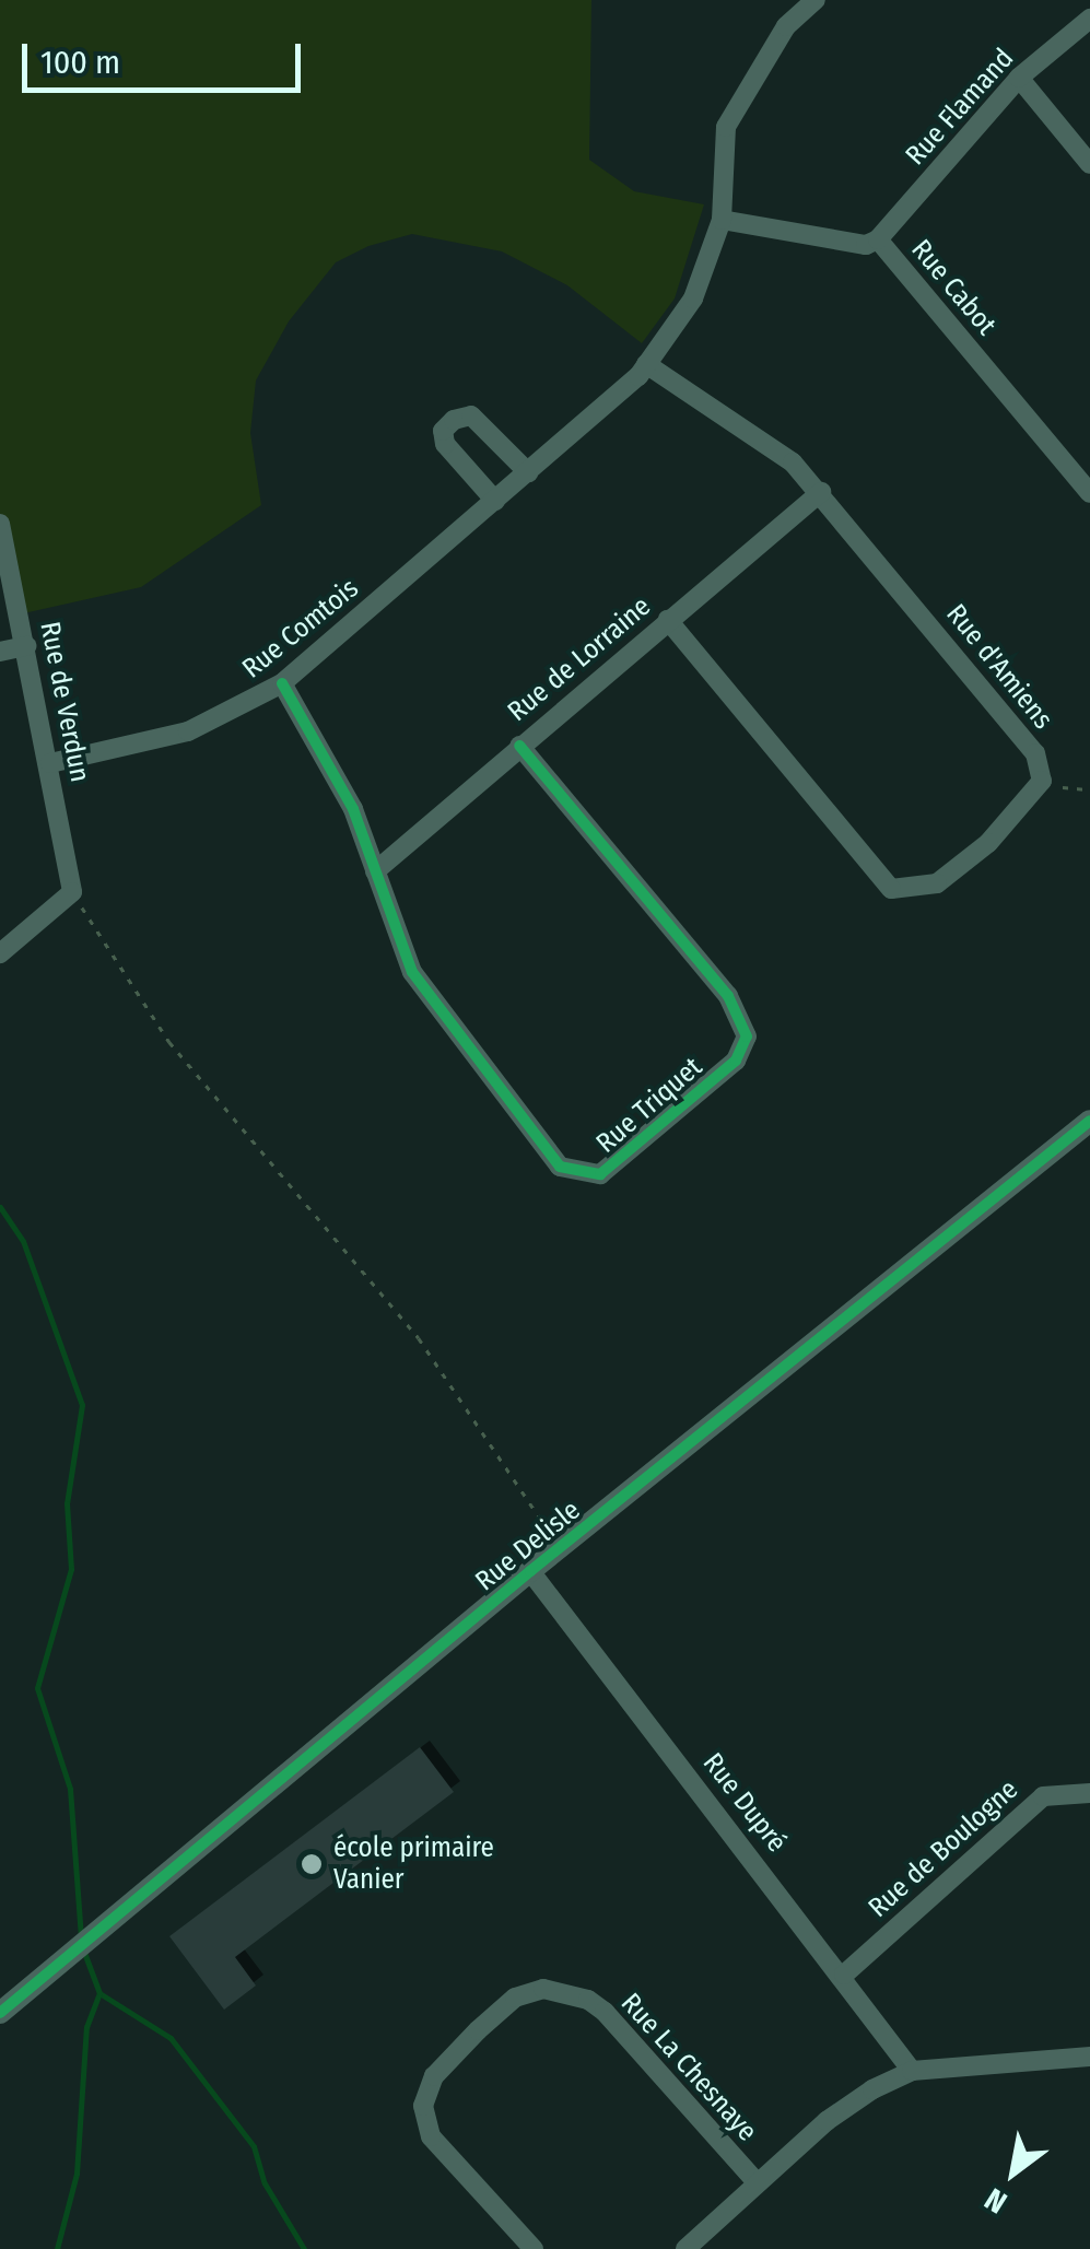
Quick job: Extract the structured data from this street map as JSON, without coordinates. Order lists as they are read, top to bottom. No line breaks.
{"streets":{"street":["Rue Flamand","Rue Cabot","Rue Comtois","Rue de Lorraine","Rue d'Amiens","Rue de Verdun","Rue Triquet","Rue Delisle","Rue Dupré","Rue de Boulogne","Rue La Chesnaye"]},"crossings":[["Rue Flamand","Rue Cabot"],["Rue Cabot","Rue Comtois"],["Rue Comtois","Rue d'Amiens"],["Rue Comtois","Rue de Verdun"],["Rue Comtois","Rue Triquet"],["Rue de Lorraine","Rue d'Amiens"],["Rue de Lorraine","Rue Triquet"],["Rue Delisle","Rue Dupré"],["Rue Dupré","Rue de Boulogne"]],"places":["école primaire Vanier"],"scale_bar":"100 m","north":"bottom left"}
